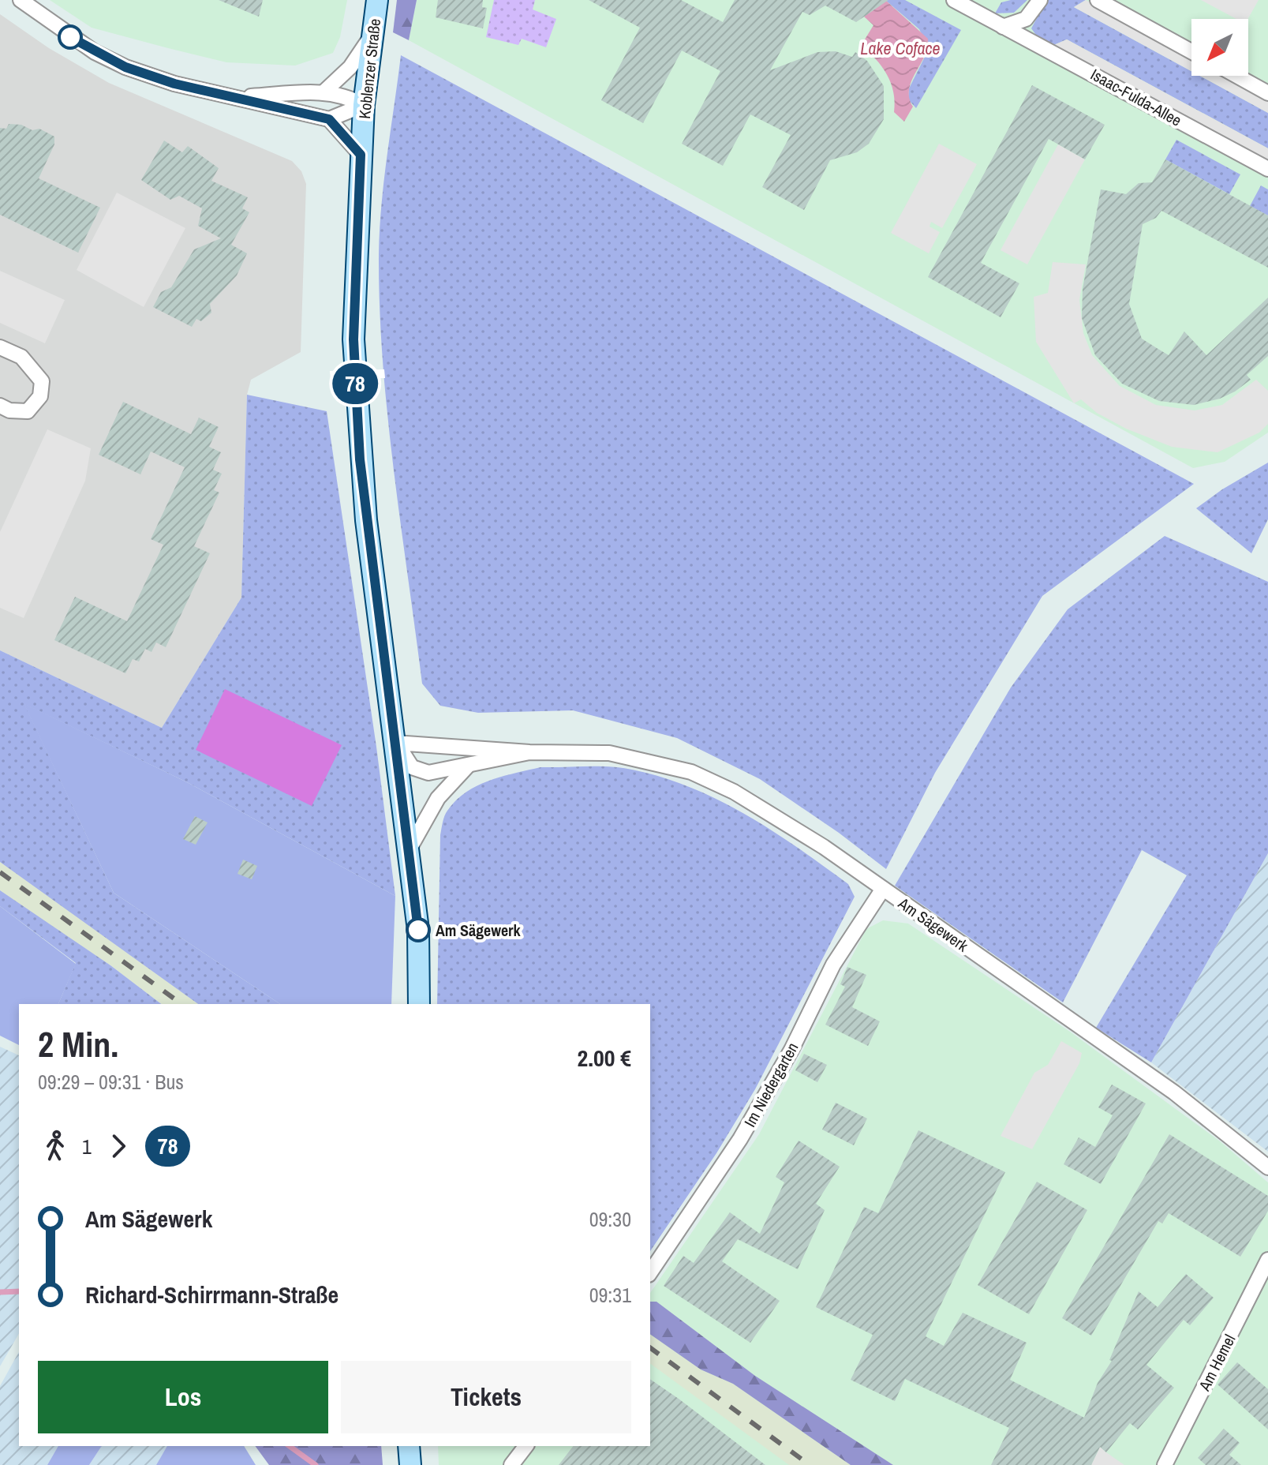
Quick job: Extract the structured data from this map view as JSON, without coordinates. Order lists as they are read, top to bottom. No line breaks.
{"streets":{"main road":["Koblenzer Straße"],"street":["Isaac-Fulda-Allee","Am Sägewerk","Im Niedergarten","Am Hemel"]},"crossings":[["Koblenzer Straße","Am Sägewerk"],["Am Sägewerk","Im Niedergarten"]],"water":["Lake Coface"],"places":["Am Sägewerk"],"lines":["bus line 78"],"north":"bottom left","page":{"on_map":"78","heading":["2 Min.","09:29 – 09:31 · Bus","2.00 €"],"legs":["1","78"],"list":[{"name":"Am Sägewerk","value":"09:30"},{"name":"Richard-Schirrmann-Straße","value":"09:31"}],"buttons":["Los","Tickets"]}}
